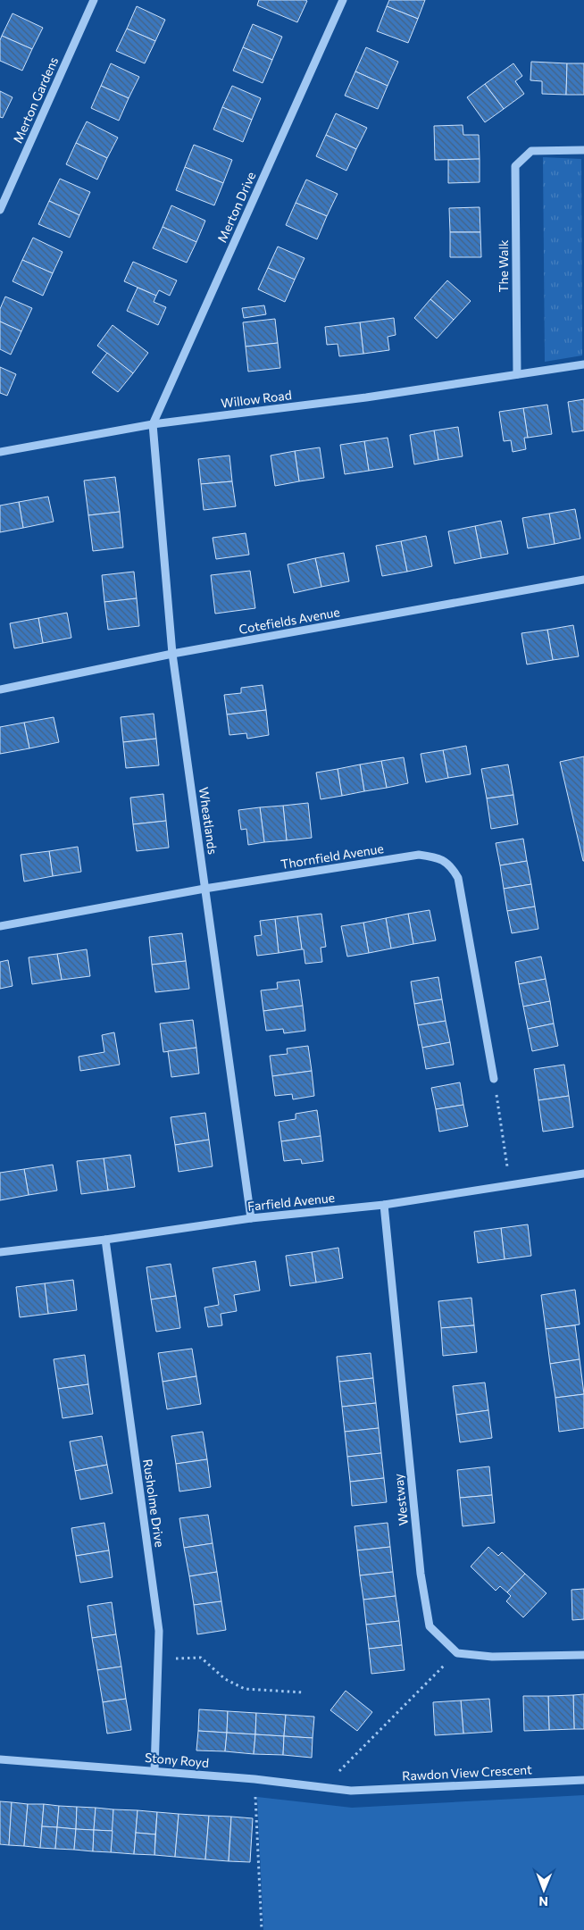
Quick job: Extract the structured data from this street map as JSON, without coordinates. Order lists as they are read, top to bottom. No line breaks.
{"streets":{"street":["Merton Gardens","Merton Drive","The Walk","Willow Road","Cotefields Avenue","Wheatlands","Thornfield Avenue","Farfield Avenue","Westway","Rusholme Drive","Stony Royd","Rawdon View Crescent"]},"crossings":[["Merton Drive","Willow Road"],["Merton Drive","Wheatlands"],["The Walk","Willow Road"],["Willow Road","Wheatlands"],["Cotefields Avenue","Wheatlands"],["Wheatlands","Thornfield Avenue"],["Wheatlands","Farfield Avenue"],["Farfield Avenue","Westway"],["Farfield Avenue","Rusholme Drive"],["Rusholme Drive","Stony Royd"],["Stony Royd","Rawdon View Crescent"]],"north":"bottom"}
